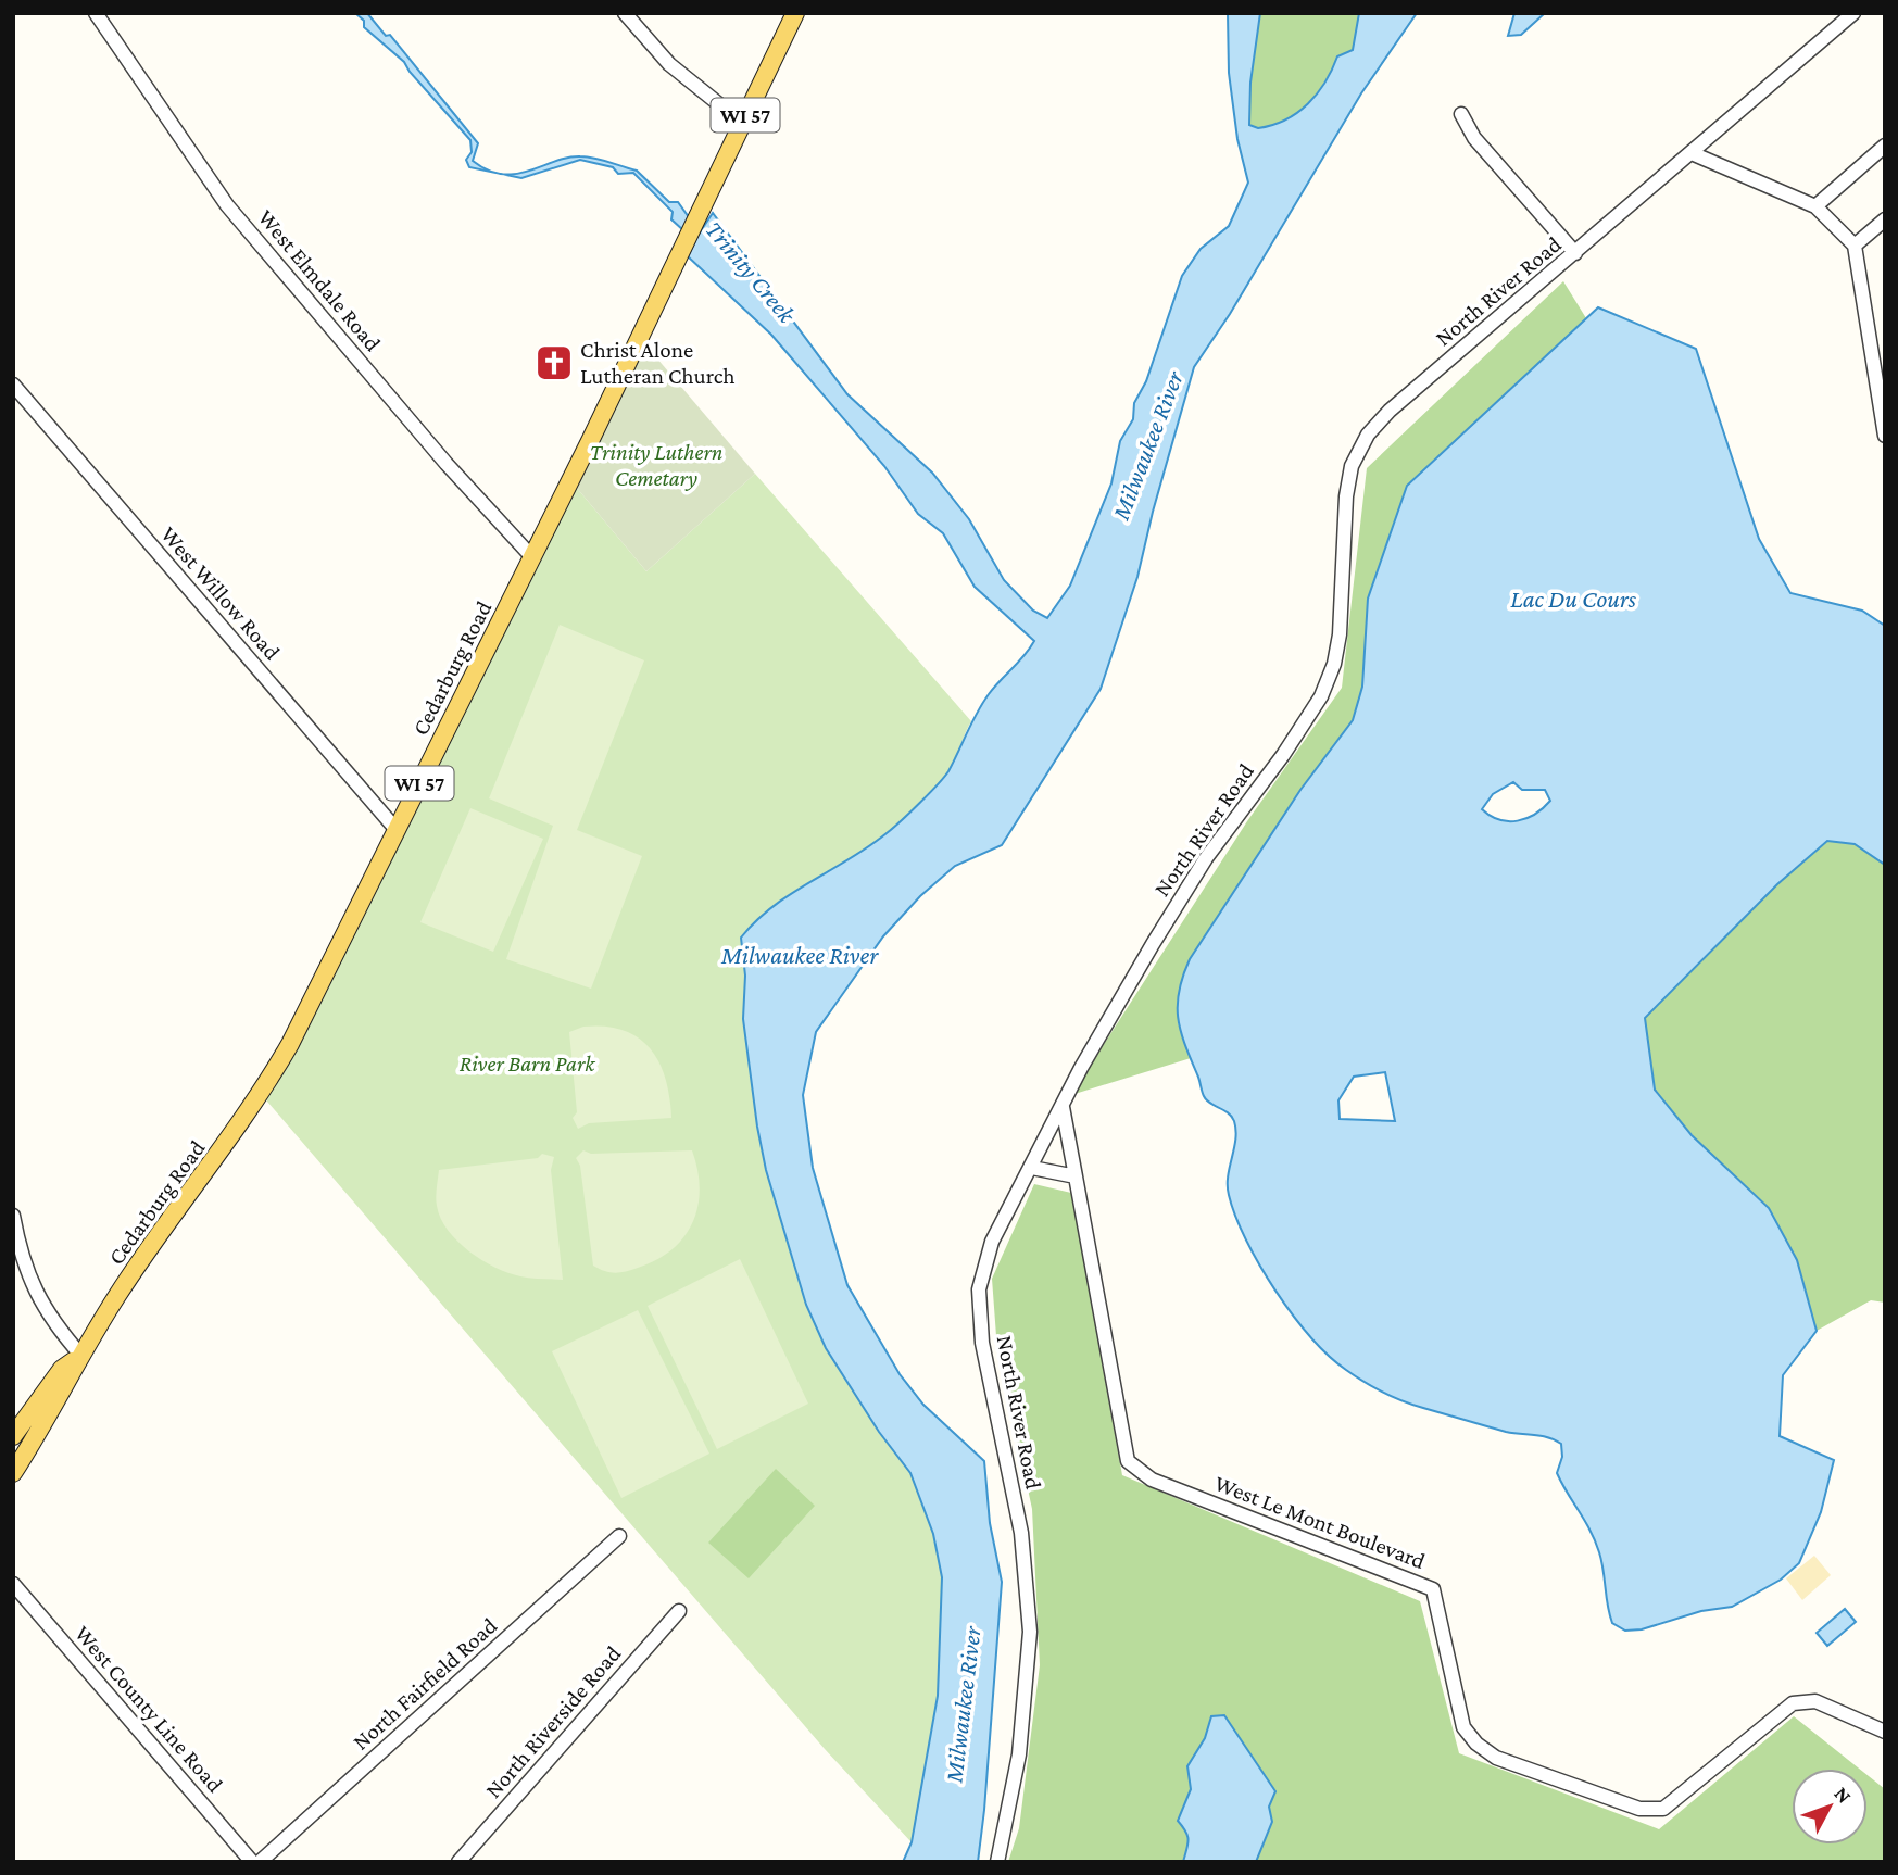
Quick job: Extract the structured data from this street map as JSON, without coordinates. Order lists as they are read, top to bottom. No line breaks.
{"streets":{"main road":["WI 57","Cedarburg Road"],"street":["West Elmdale Road","North River Road","West Willow Road","West Le Mont Boulevard","North Fairfield Road","West County Line Road","North Riverside Road"]},"crossings":[["West Elmdale Road","Cedarburg Road"],["North River Road","West Le Mont Boulevard"],["West Willow Road","Cedarburg Road"]],"water":["Trinity Creek","Milwaukee River","Lac Du Cours"],"parks":["Trinity Luthern Cemetary","River Barn Park"],"places":{"church":["Christ Alone Lutheran Church"]},"north":"top right"}
